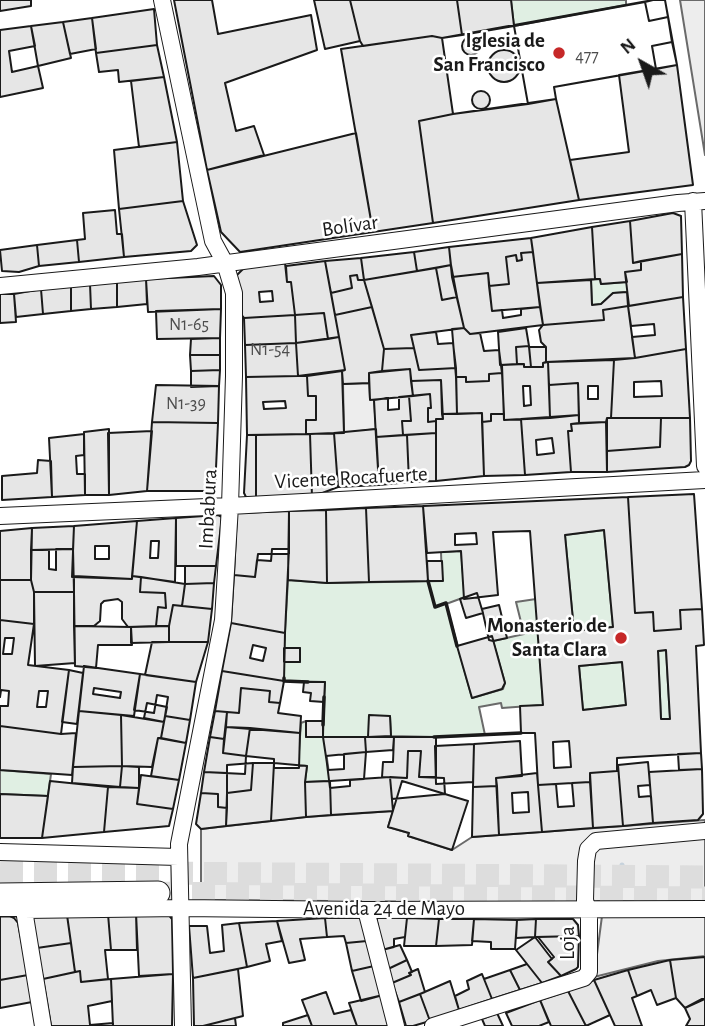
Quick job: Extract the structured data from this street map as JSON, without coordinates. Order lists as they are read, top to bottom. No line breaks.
{"streets":{"street":["Bolívar","Vicente Rocafuerte","Imbabura","Avenida 24 de Mayo","Loja"]},"crossings":[["Bolívar","Imbabura"],["Vicente Rocafuerte","Imbabura"],["Imbabura","Avenida 24 de Mayo"],["Avenida 24 de Mayo","Loja"]],"places":["Iglesia de San Francisco","Monasterio de Santa Clara"],"house_numbers":["477","N1-65","N1-54","N1-39"],"north":"top left"}
